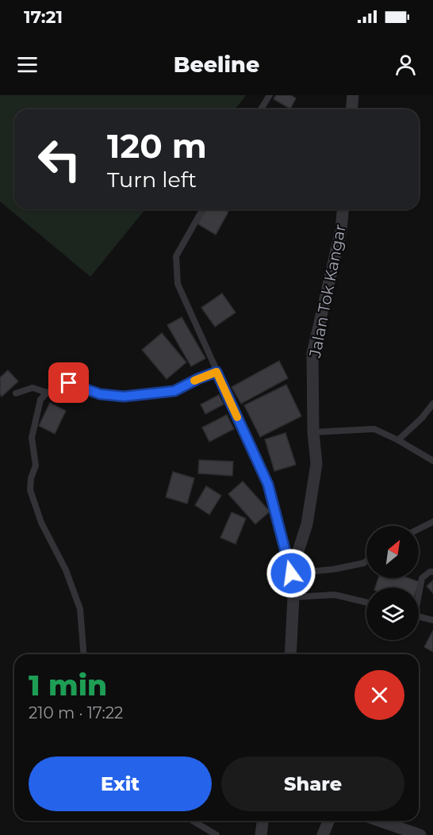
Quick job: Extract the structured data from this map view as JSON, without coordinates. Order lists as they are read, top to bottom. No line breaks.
{"streets":{"street":["Jalan Tok Kangar"]},"north":"top right","page":{"status":"17:21","header":"Beeline","turn":["120 m","Turn left"],"heading":["1 min","210 m · 17:22"],"buttons":["Exit","Share"]}}
